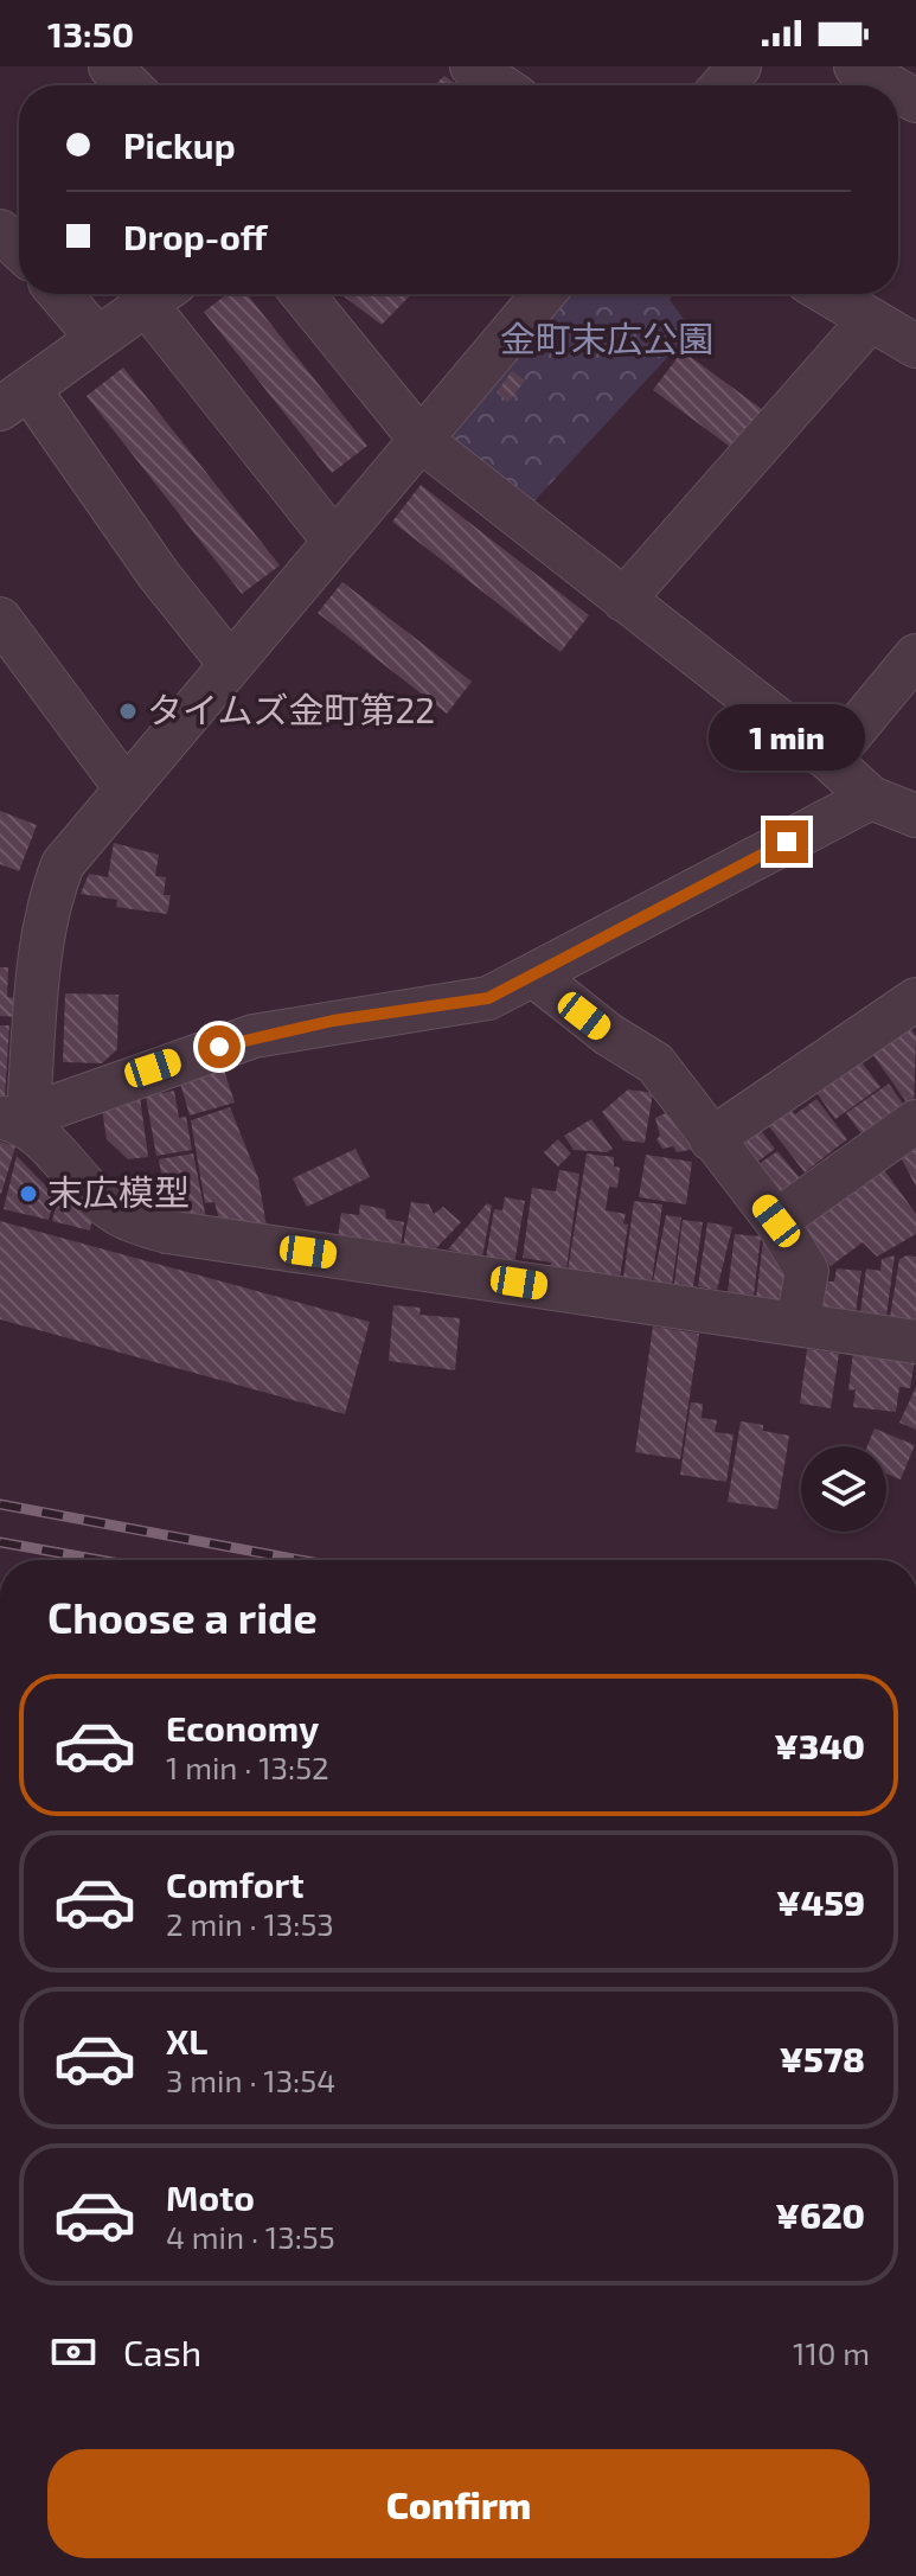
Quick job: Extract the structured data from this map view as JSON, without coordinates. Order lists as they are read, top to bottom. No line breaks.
{"parks":["金町末広公園"],"places":["タイムズ金町第22","末広模型"],"page":{"status":"13:50","banner":["Pickup","Drop-off"],"bubble":"1 min","heading":"Choose a ride","list":[{"name":"Economy","note":"1 min · 13:52","value":"¥340"},{"name":"Comfort","note":"2 min · 13:53","value":"¥459"},{"name":"XL","note":"3 min · 13:54","value":"¥578"},{"name":"Moto","note":"4 min · 13:55","value":"¥620"}],"pay":["Cash","110 m"],"buttons":"Confirm"}}
